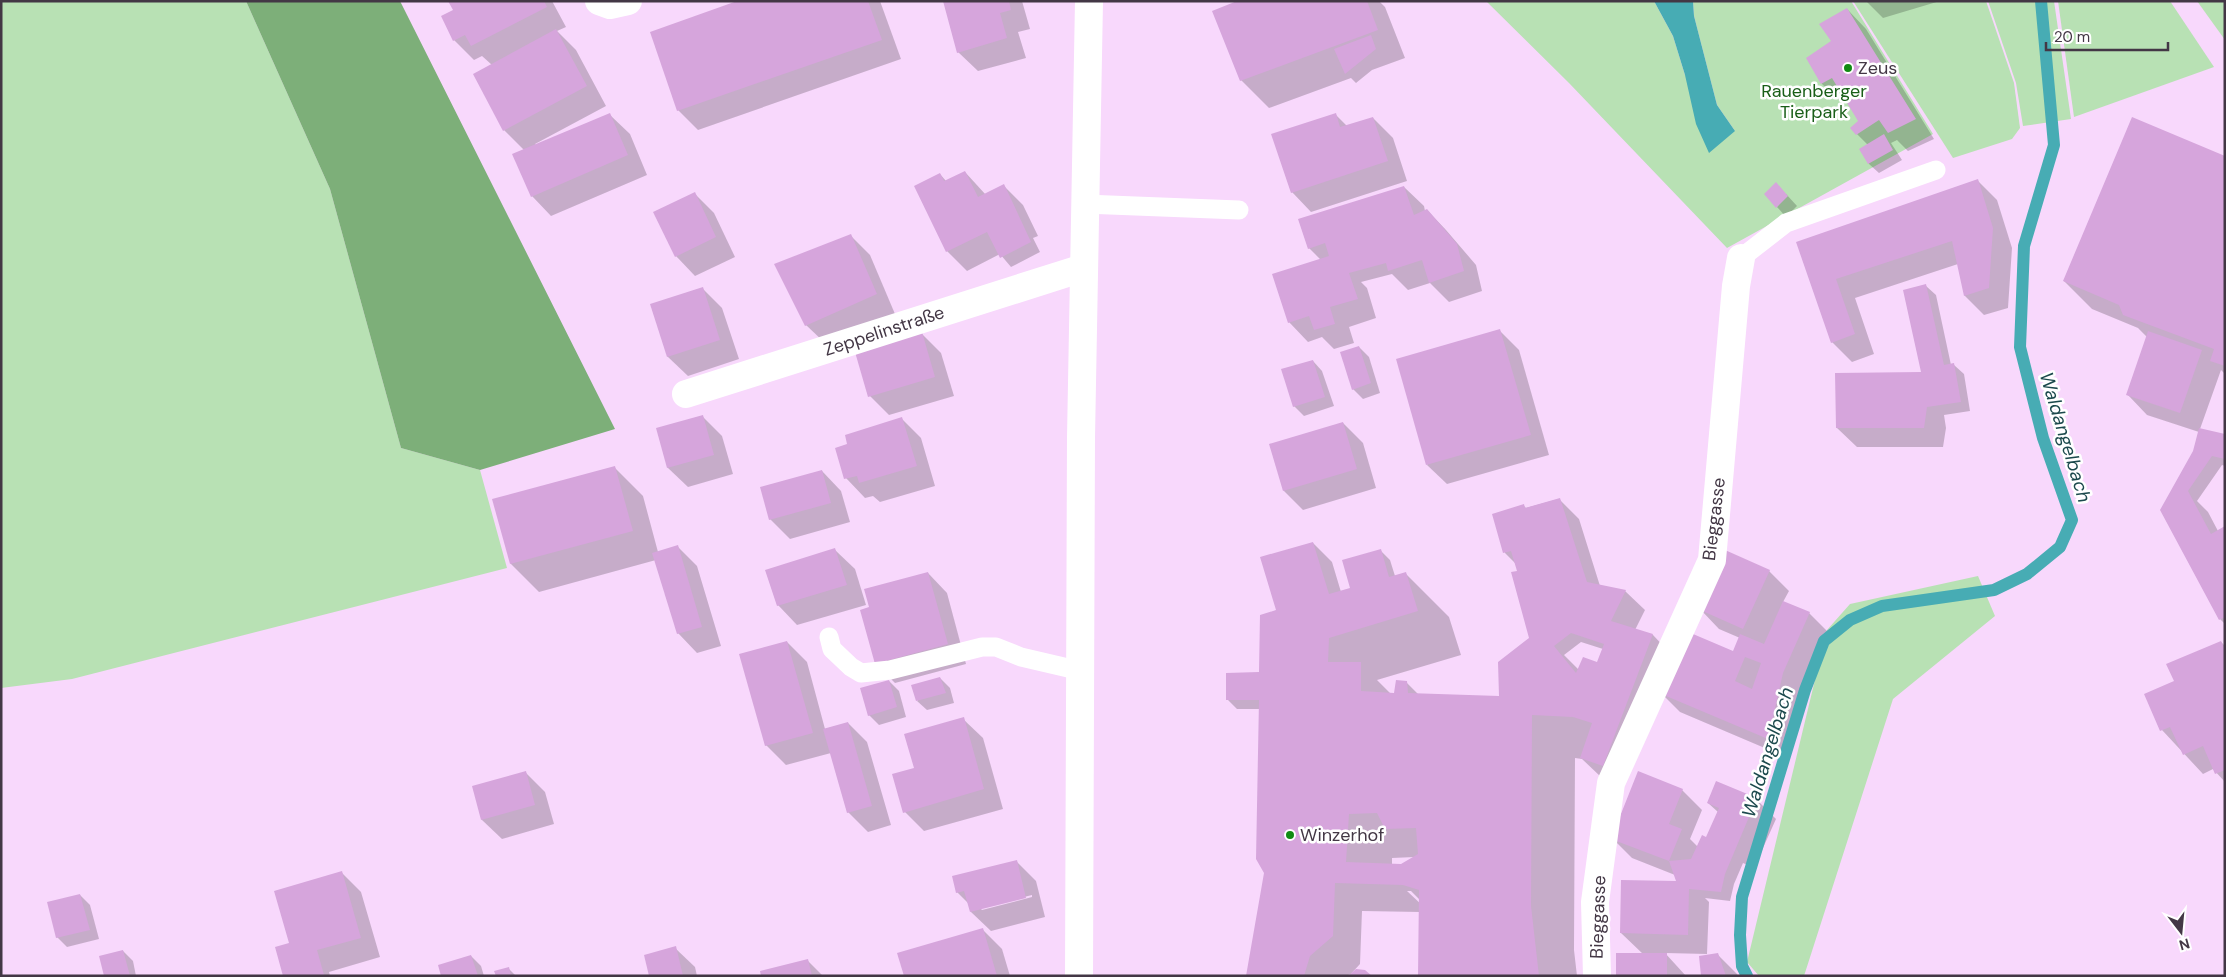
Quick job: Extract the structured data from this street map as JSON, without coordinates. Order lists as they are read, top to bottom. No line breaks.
{"streets":{"street":["Zeppelinstraße","Bieggasse"]},"water":["Waldangelbach"],"parks":["Rauenberger Tierpark"],"places":["Zeus","Winzerhof"],"scale_bar":"20 m","north":"bottom"}
